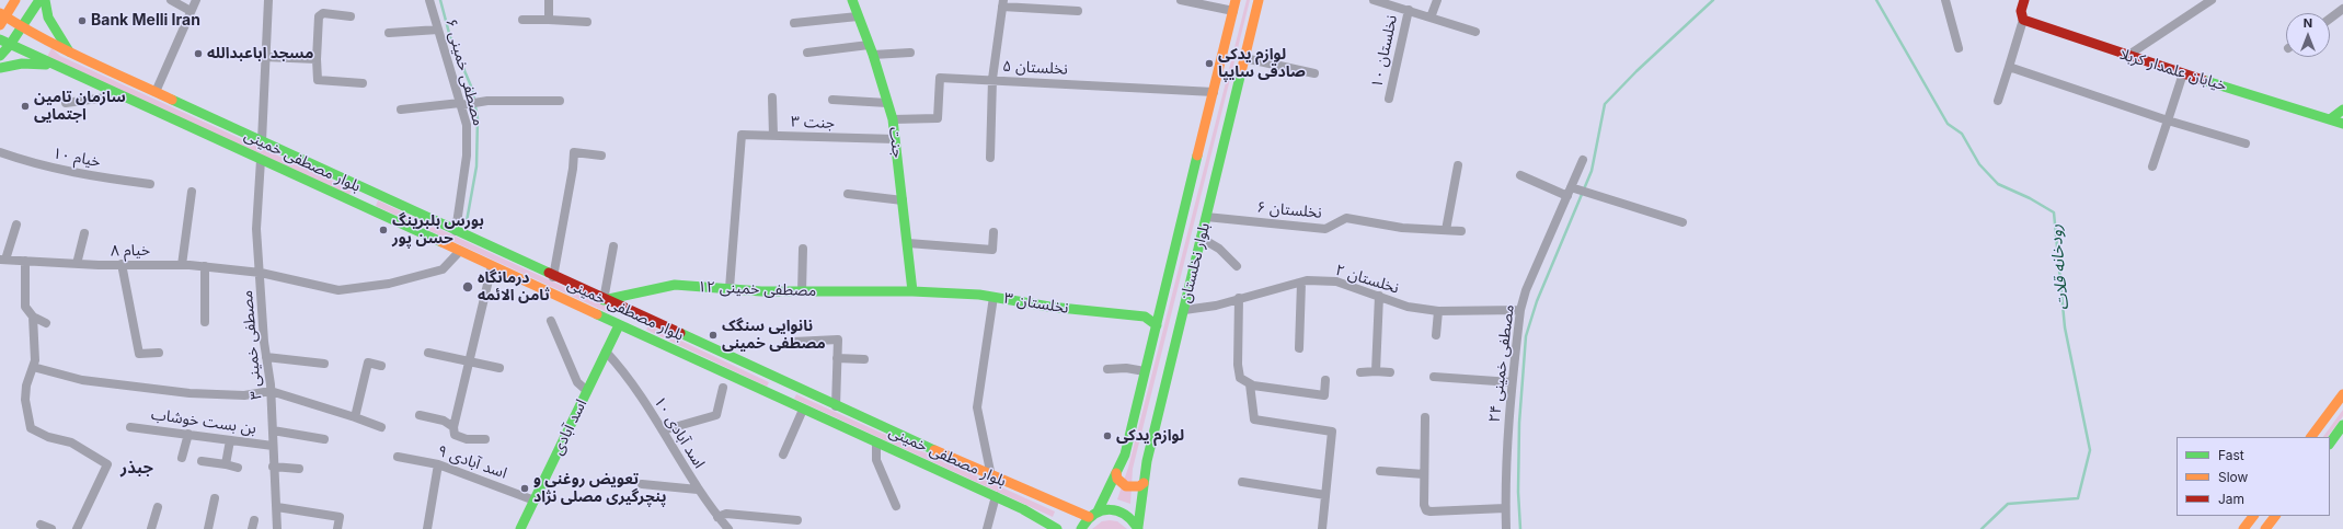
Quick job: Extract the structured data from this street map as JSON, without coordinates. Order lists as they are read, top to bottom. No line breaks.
{"streets":{"main road":["خیابان علمدار کربلا","جنت","بلوار مصطفی خمینی","بلوار نخلستان","مصطفی خمینی ۱۲","نخلستان ۳","اسد آبادی"],"street":["نخلستان ۱۰","نخلستان ۵","مصطفی خمینی ۶","جنت ۳","خیام ۱۰","نخلستان ۶","خیام ۸","نخلستان ۲","مصطفی خمینی ۳","مصطفی خمینی ۲۴","بن بست خوشاب","اسد آبادی ۱۰","اسد آبادی ۹"]},"crossings":[["نخلستان ۵","جنت"],["نخلستان ۵","بلوار نخلستان"],["مصطفی خمینی ۶","بلوار مصطفی خمینی"],["جنت ۳","جنت"],["جنت ۳","مصطفی خمینی ۱۲"],["جنت","مصطفی خمینی ۱۲"],["جنت","نخلستان ۳"],["بلوار مصطفی خمینی","خیام ۸"],["بلوار مصطفی خمینی","بلوار نخلستان"],["بلوار مصطفی خمینی","مصطفی خمینی ۱۲"],["بلوار مصطفی خمینی","مصطفی خمینی ۳"],["بلوار مصطفی خمینی","اسد آبادی"],["نخلستان ۶","بلوار نخلستان"],["خیام ۸","مصطفی خمینی ۳"],["بلوار نخلستان","نخلستان ۲"],["بلوار نخلستان","نخلستان ۳"],["نخلستان ۲","مصطفی خمینی ۲۴"],["مصطفی خمینی ۱۲","نخلستان ۳"],["مصطفی خمینی ۳","بن بست خوشاب"],["اسد آبادی","اسد آبادی ۱۰"],["اسد آبادی","اسد آبادی ۹"]],"districts":["جبذر"],"water":["رودخانه قلات"],"places":["Bank Melli Iran","مسجد اباعبدالله","لوازم یدکی صادقی سایپا","سازمان تامین اجتمایی","بورس بلبرینگ حسن پور","درمانگاه ثامن الائمه","نانوایی سنگک مصطفی خمینی","لوازم یدکی","تعویض روغنی و پنچرگیری مصلی نژاد"],"legend":["Fast","Slow","Jam"],"north":"top"}
